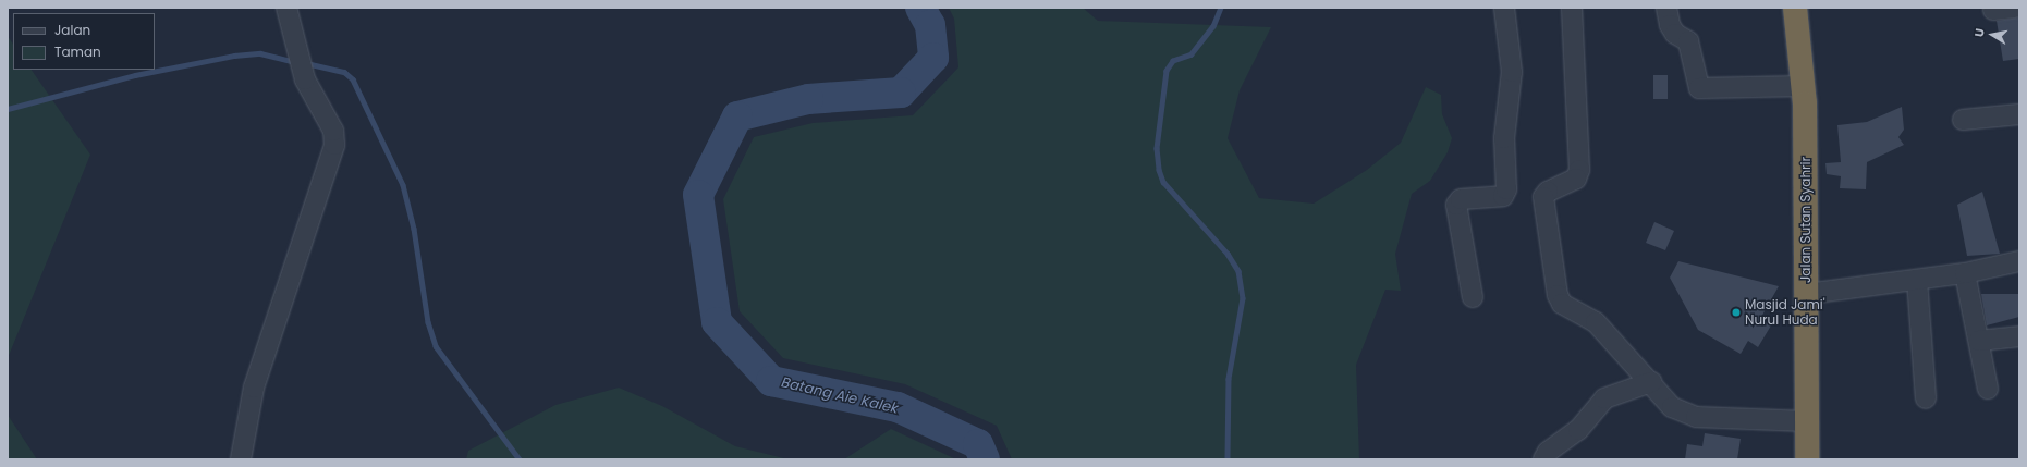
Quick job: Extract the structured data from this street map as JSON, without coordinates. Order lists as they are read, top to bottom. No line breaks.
{"streets":{"highway":["Jalan Sutan Syahrir"]},"water":["Batang Aie Kalek"],"places":["Masjid Jami' Nurul Huda"],"legend":["Jalan","Taman"],"north":"left"}
